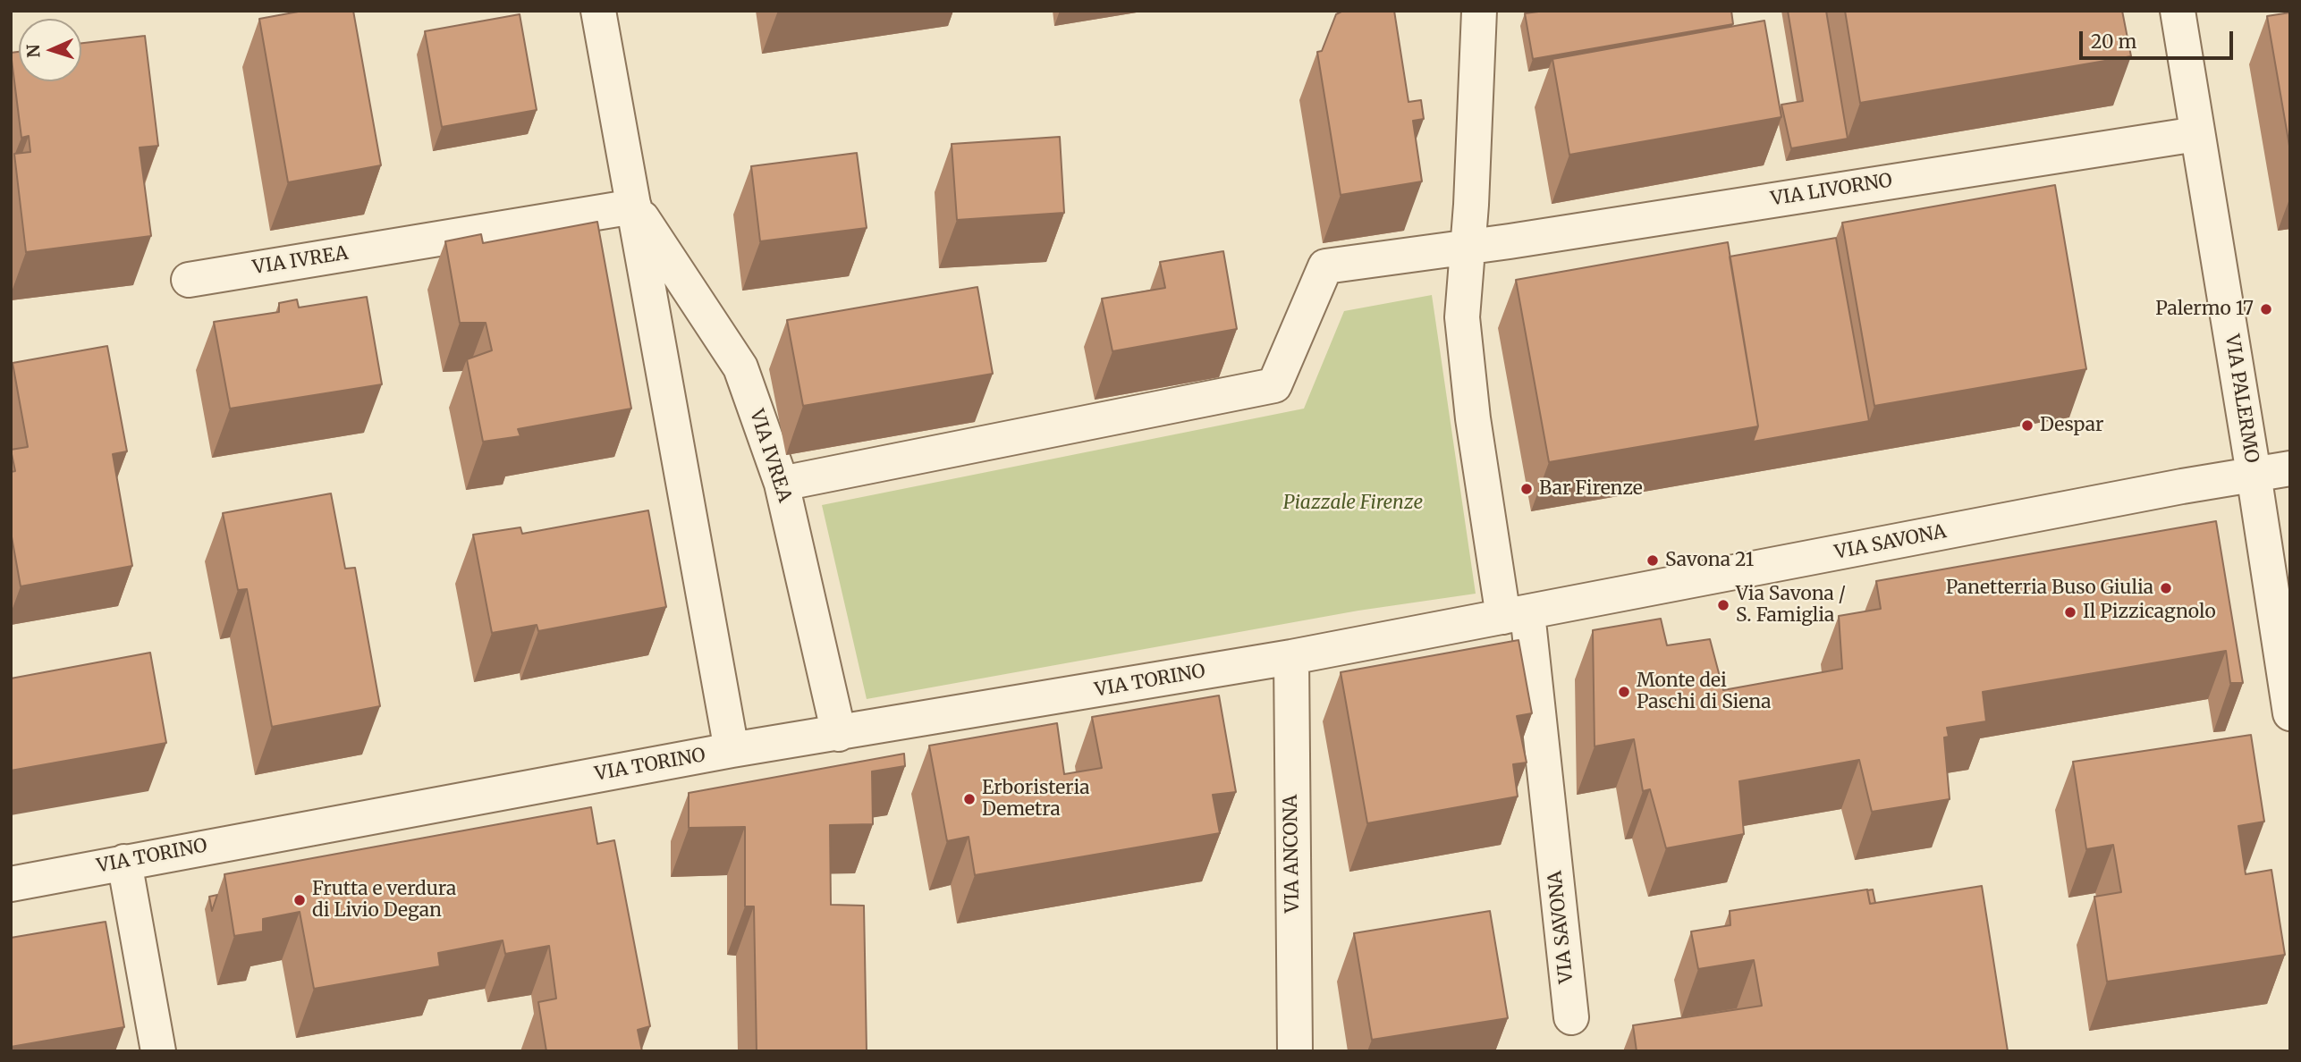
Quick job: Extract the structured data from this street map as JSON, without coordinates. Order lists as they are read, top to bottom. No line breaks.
{"streets":{"street":["VIA LIVORNO","VIA IVREA","VIA PALERMO","VIA SAVONA","VIA TORINO","VIA ANCONA"]},"crossings":[["VIA LIVORNO","VIA PALERMO"],["VIA IVREA","VIA TORINO"],["VIA PALERMO","VIA SAVONA"],["VIA SAVONA","VIA TORINO"],["VIA SAVONA","VIA ANCONA"],["VIA TORINO","VIA ANCONA"]],"parks":["Piazzale Firenze"],"places":["Palermo 17","Despar","Bar Firenze","Savona 21","Panetterria Buso Giulia","Via Savona / S. Famiglia","Il Pizzicagnolo","Monte dei Paschi di Siena","Erboristeria Demetra","Frutta e verdura di Livio Degan"],"scale_bar":"20 m","north":"left"}
